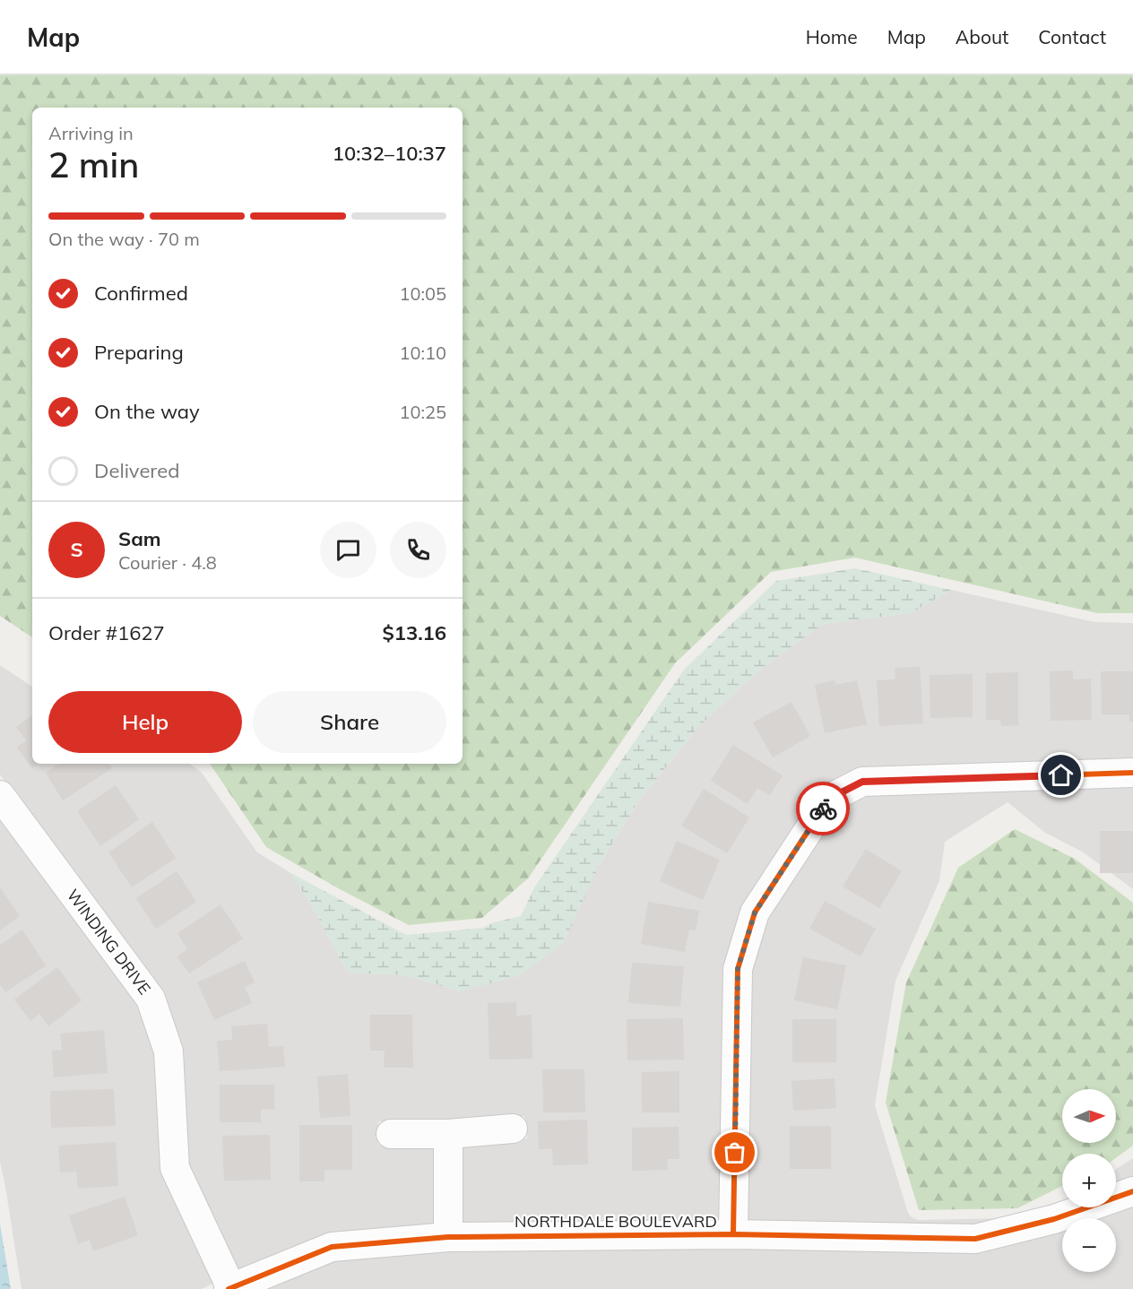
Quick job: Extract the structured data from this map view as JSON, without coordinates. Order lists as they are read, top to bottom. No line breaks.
{"streets":{"street":["WINDING DRIVE","NORTHDALE BOULEVARD"]},"crossings":[["WINDING DRIVE","NORTHDALE BOULEVARD"]],"north":"right","page":{"header":"Map","nav":["Home","Map","About","Contact"],"heading":["2 min","Arriving in","10:32–10:37"],"panel":["Sam","Courier · 4.8","Order #1627","$13.16"],"bar":"On the way · 70 m","list":[["Confirmed","10:05"],["Preparing","10:10"],["On the way","10:25"],"Delivered"],"round":"S","buttons":["Help","Share"],"map_buttons":["+","−"]}}
